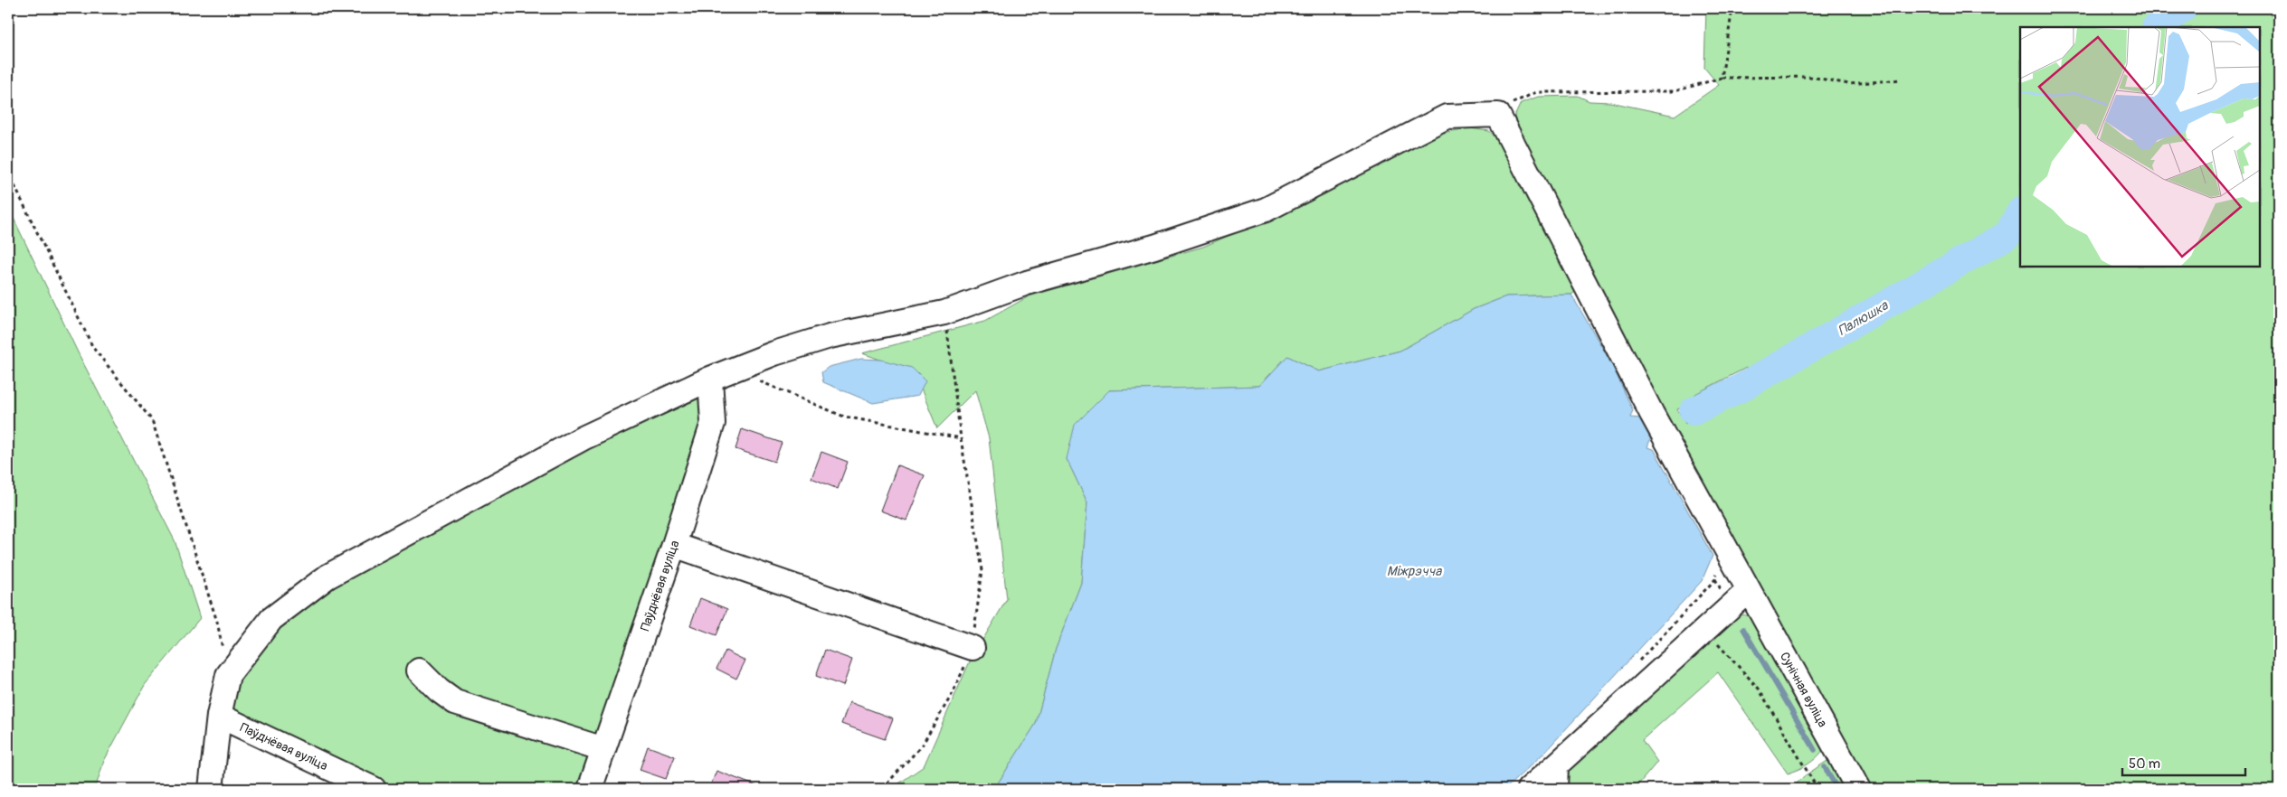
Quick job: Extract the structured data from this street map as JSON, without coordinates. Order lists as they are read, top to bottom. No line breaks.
{"streets":{"street":["Паўднёвая вуліца","Сунічная вуліца"]},"water":["Палюшка","Міжрэчча"],"scale_bar":"50 m"}
